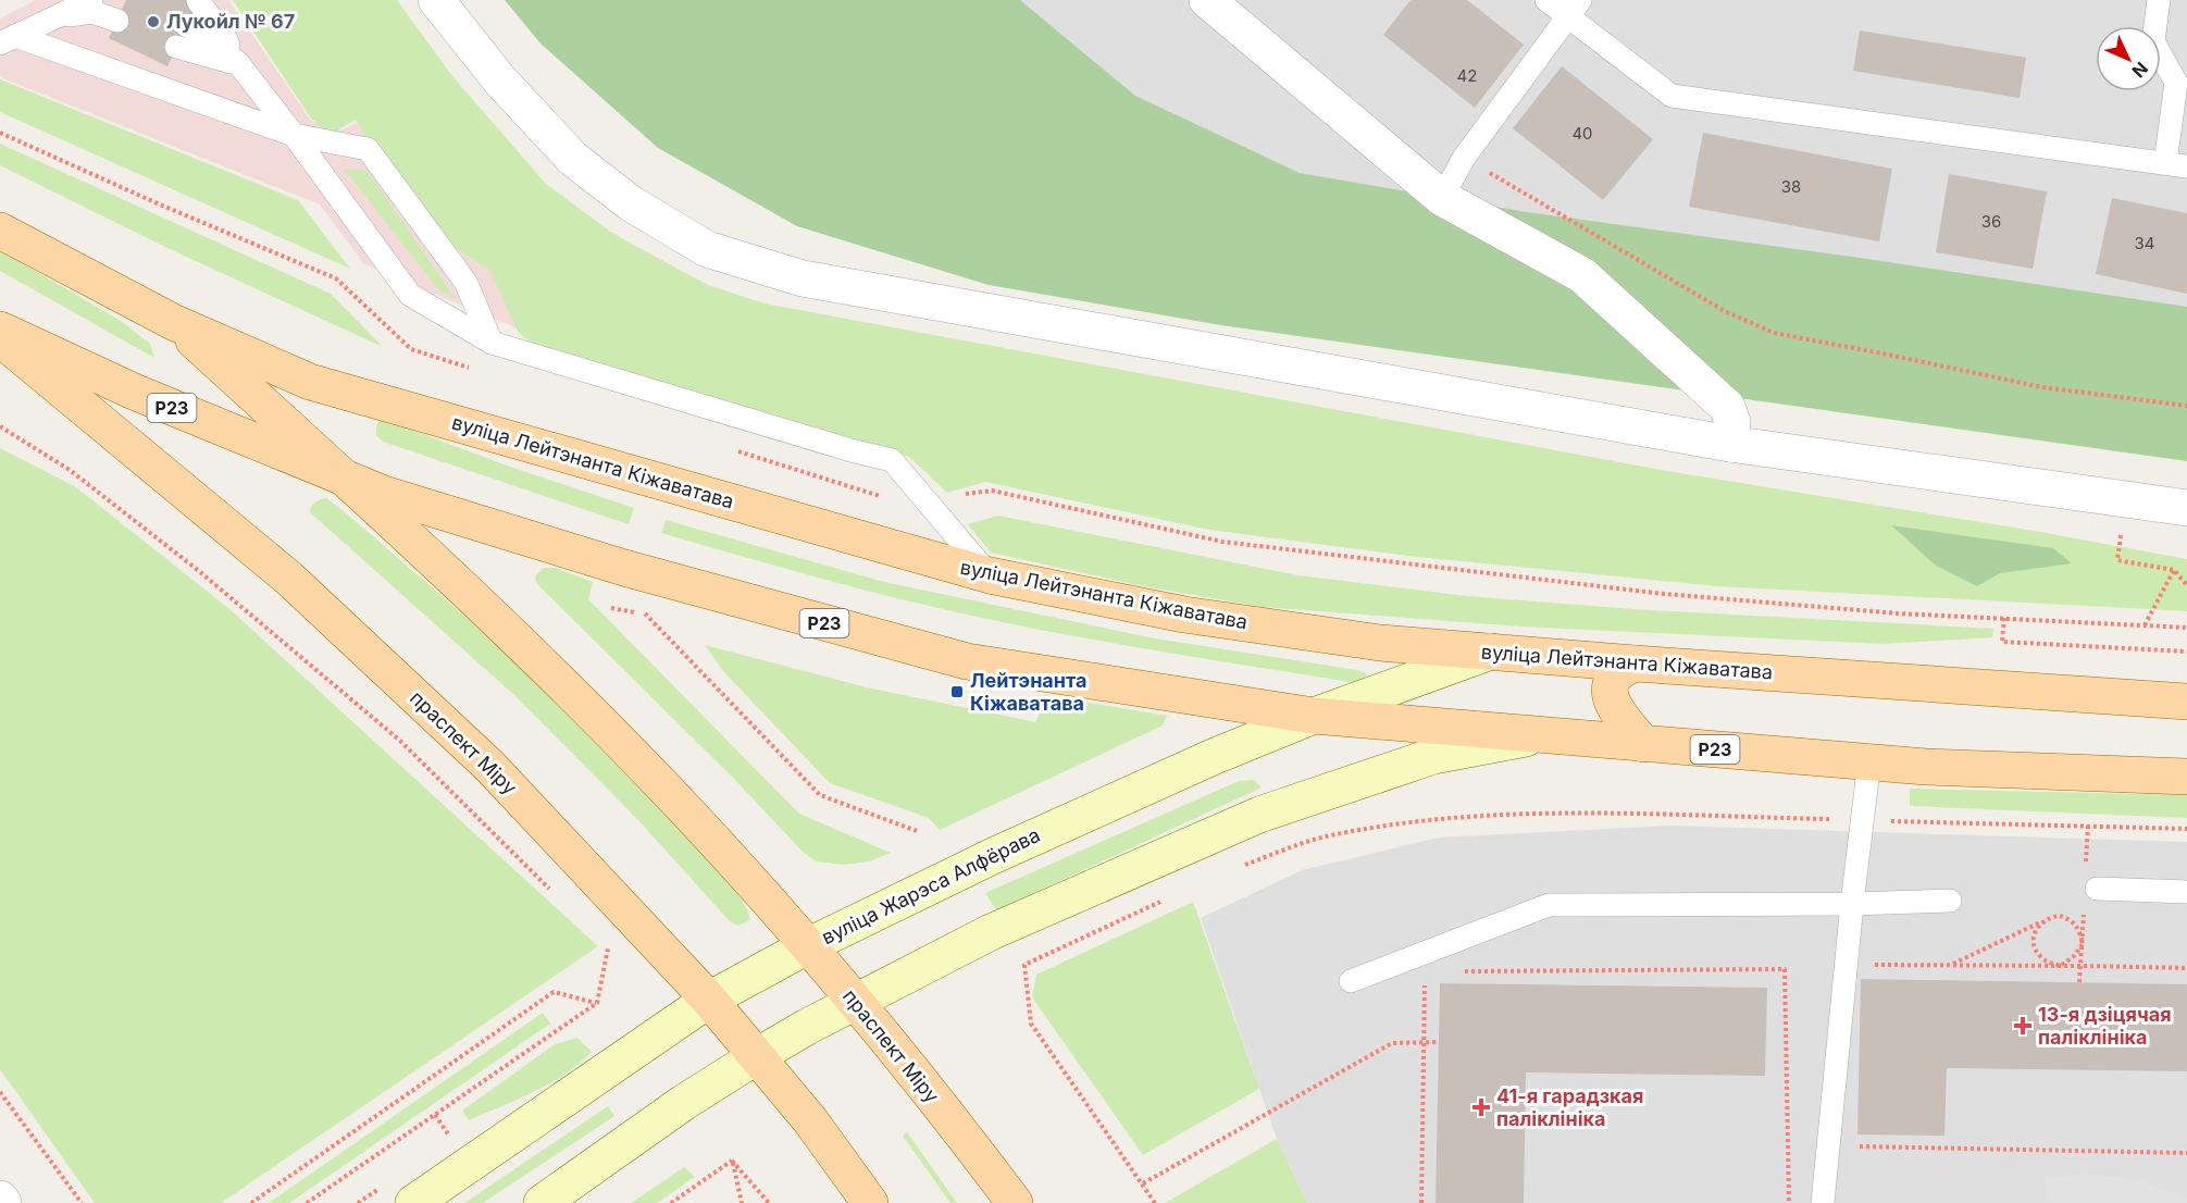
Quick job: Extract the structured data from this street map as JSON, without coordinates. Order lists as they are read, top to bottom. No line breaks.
{"streets":{"main road":["Р23","вуліца Лейтэнанта Кіжаватава","праспект Міру","вуліца Жарэса Алфёрава"]},"crossings":[["Р23","праспект Міру"],["Р23","вуліца Жарэса Алфёрава"],["вуліца Лейтэнанта Кіжаватава","праспект Міру"],["вуліца Лейтэнанта Кіжаватава","вуліца Жарэса Алфёрава"],["праспект Міру","вуліца Жарэса Алфёрава"]],"places":{"other":["Лукойл № 67"],"transit":["Лейтэнанта Кіжаватава"],"health":["13-я дзіцячая паліклініка","41-я гарадзкая паліклініка"]},"house_numbers":["42","40","38","36","34"],"north":"bottom right"}
